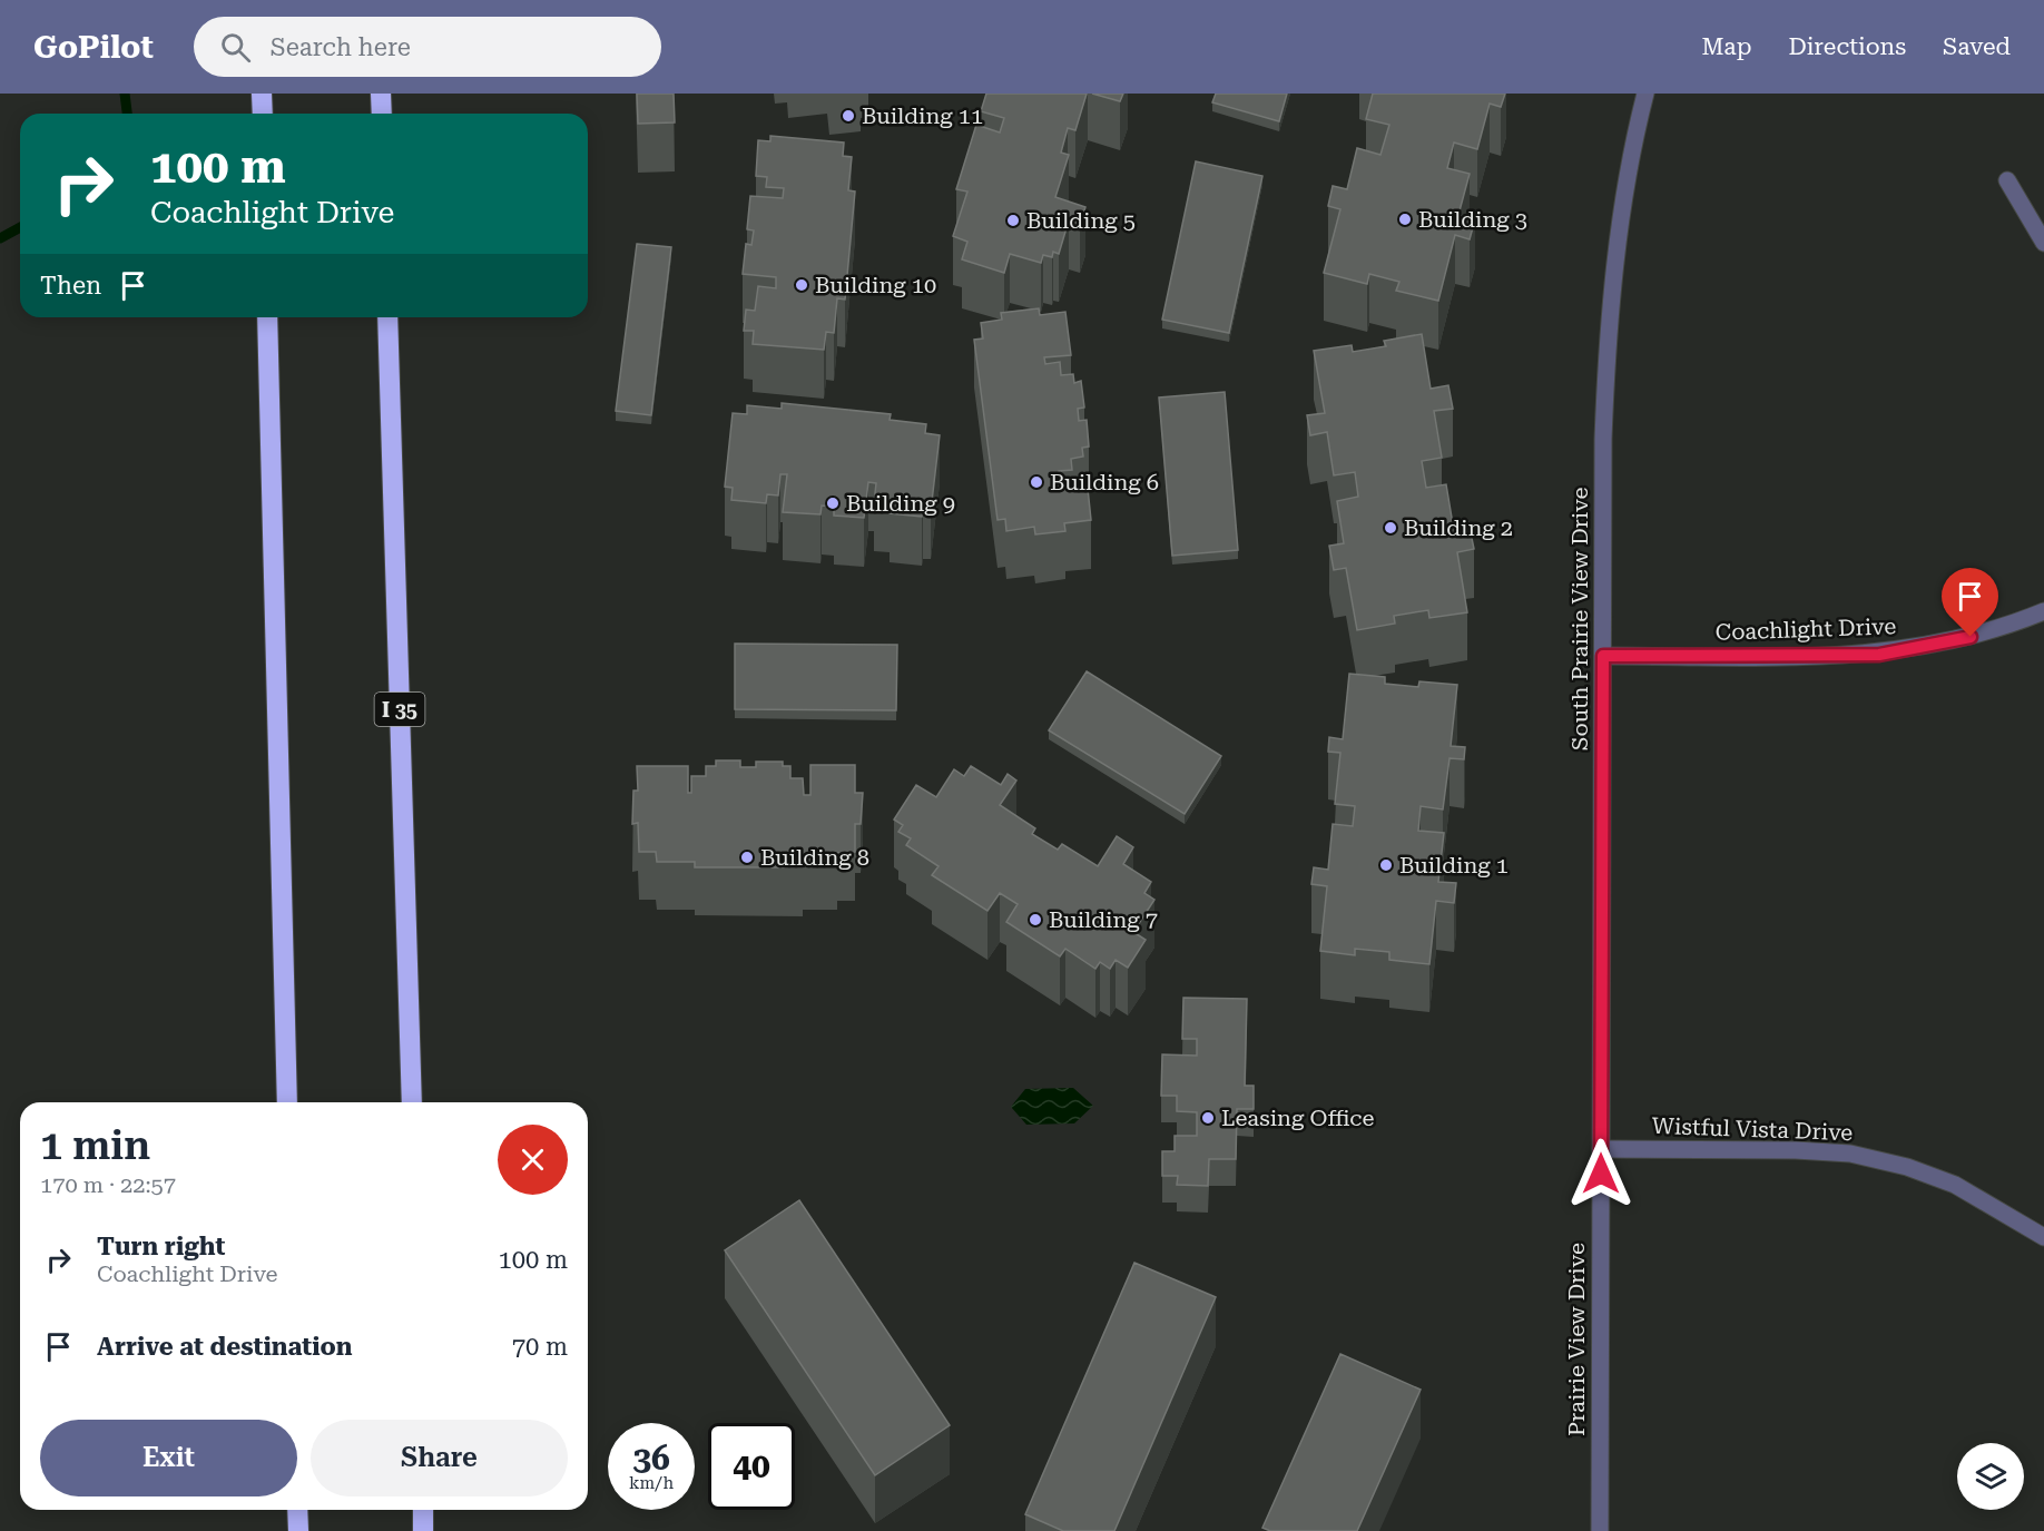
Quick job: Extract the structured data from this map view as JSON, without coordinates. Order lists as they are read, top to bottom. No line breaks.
{"streets":{"highway":["I 35"],"street":["South Prairie View Drive","Coachlight Drive","Wistful Vista Drive","Prairie View Drive"]},"crossings":[["South Prairie View Drive","Coachlight Drive"],["South Prairie View Drive","Wistful Vista Drive"],["South Prairie View Drive","Prairie View Drive"],["Wistful Vista Drive","Prairie View Drive"]],"places":["Building 11","Building 3","Building 5","Building 10","Building 6","Building 9","Building 2","Building 8","Building 1","Building 7","Leasing Office"],"page":{"header":"GoPilot","search":"Search here","nav":["Map","Directions","Saved"],"turn":["100 m","Coachlight Drive"],"then":"Then","heading":["1 min","170 m · 22:57"],"list":[{"name":"Turn right","note":"Coachlight Drive","value":"100 m"},{"name":"Arrive at destination","value":"70 m"}],"buttons":["Exit","Share"],"speed":"36 km/h","limit":"40"}}
